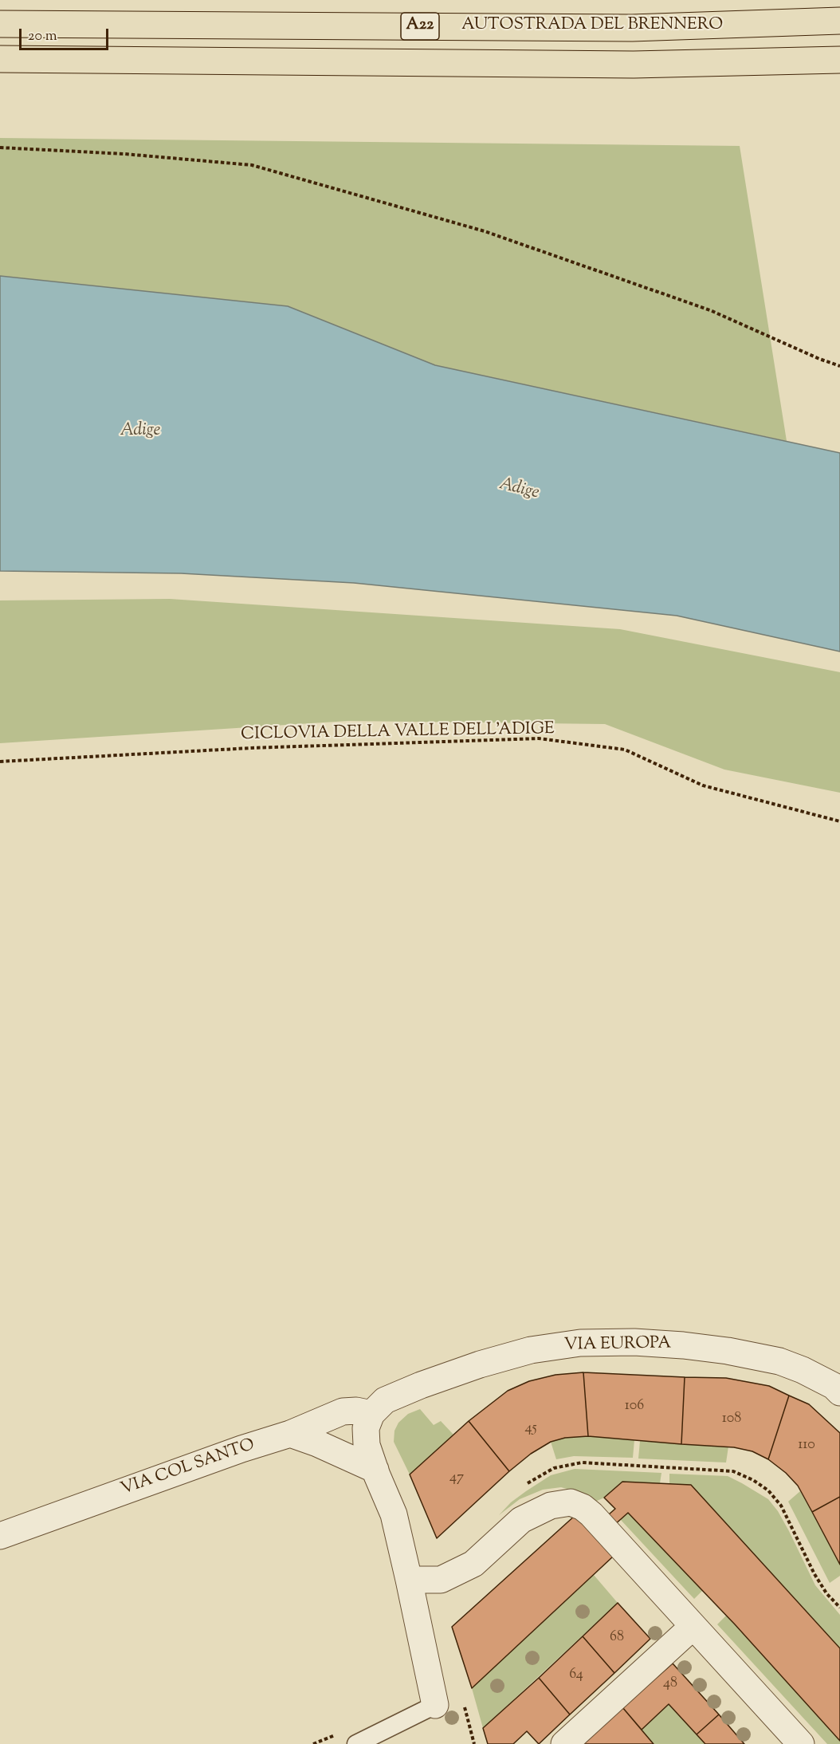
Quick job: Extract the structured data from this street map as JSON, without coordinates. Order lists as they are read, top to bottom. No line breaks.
{"streets":{"highway":["AUTOSTRADA DEL BRENNERO","A22"],"street":["VIA EUROPA","VIA COL SANTO"],"path":["CICLOVIA DELLA VALLE DELL'ADIGE"]},"crossings":[["VIA EUROPA","VIA COL SANTO"]],"water":["Adige"],"house_numbers":["106","108","45","110","47","68","64","48"],"scale_bar":"20 m"}
